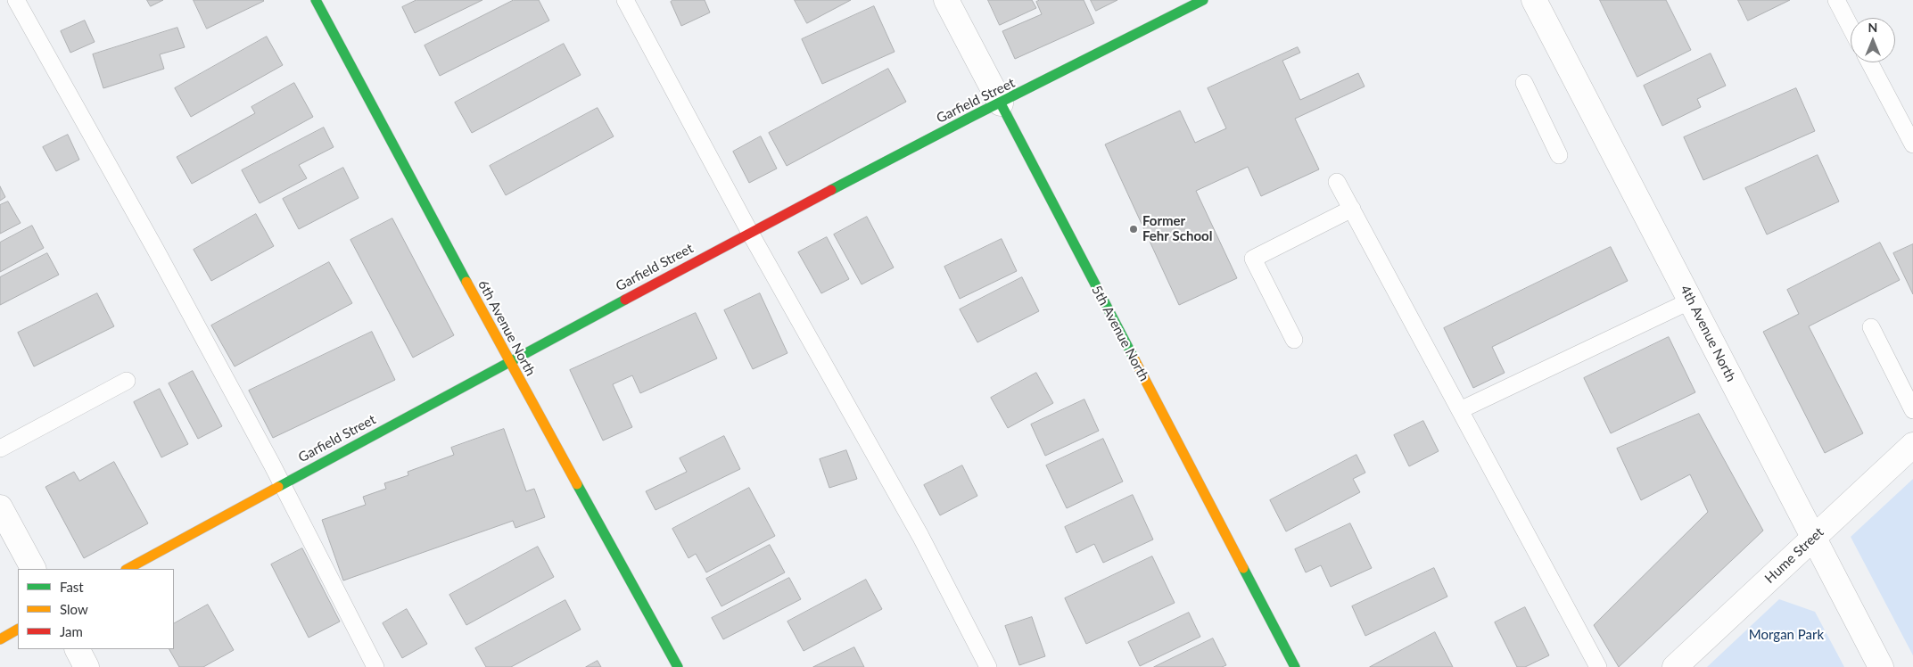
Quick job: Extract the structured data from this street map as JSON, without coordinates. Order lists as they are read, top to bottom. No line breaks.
{"streets":{"street":["Garfield Street","6th Avenue North","5th Avenue North","4th Avenue North","Hume Street"]},"crossings":[["Garfield Street","6th Avenue North"],["Garfield Street","5th Avenue North"],["4th Avenue North","Hume Street"]],"parks":["Morgan Park"],"places":["Former Fehr School"],"legend":["Fast","Slow","Jam"],"north":"top"}
